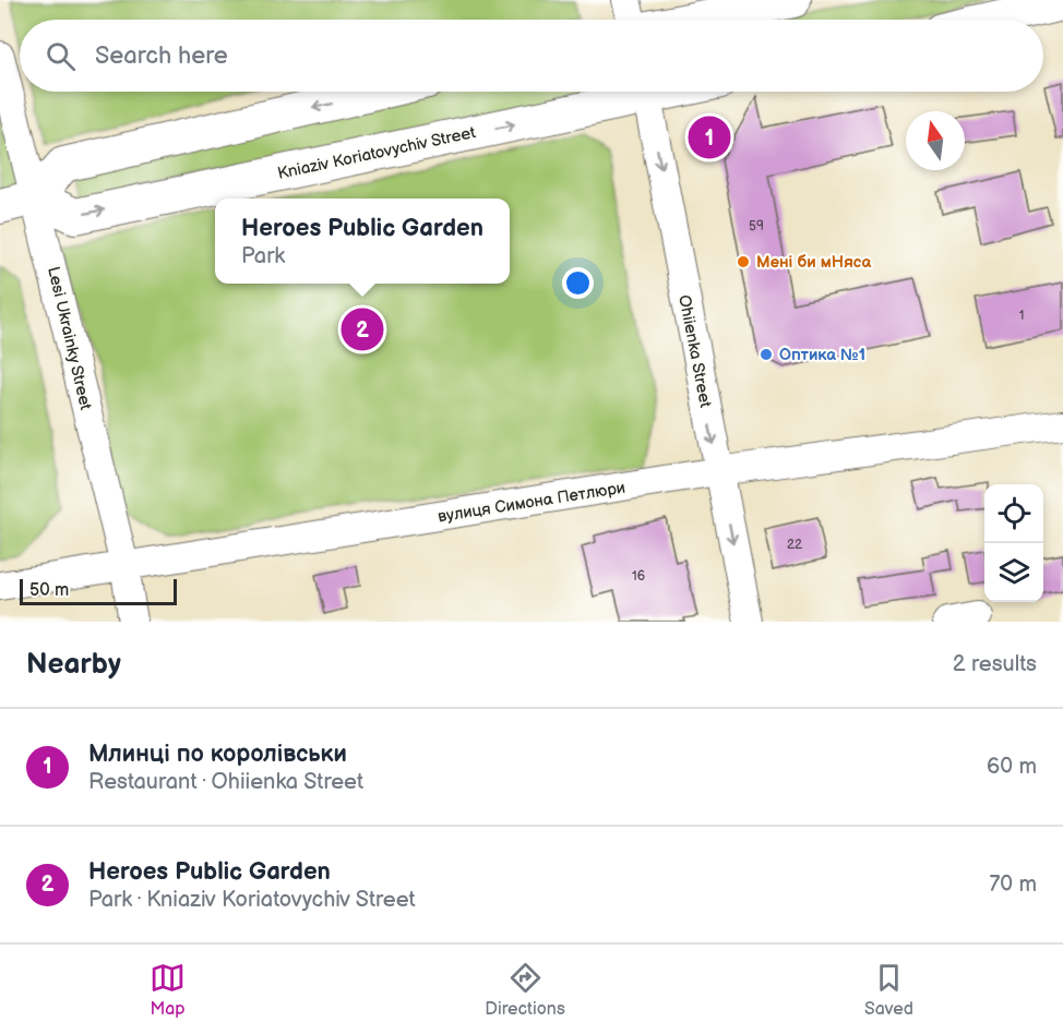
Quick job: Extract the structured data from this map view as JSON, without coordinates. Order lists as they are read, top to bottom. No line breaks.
{"streets":{"main road":["Kniaziv Koriatovychiv Street"],"street":["Lesi Ukrainky Street","Ohiienka Street","вулиця Симона Петлюри"]},"crossings":[["Kniaziv Koriatovychiv Street","Lesi Ukrainky Street"],["Lesi Ukrainky Street","вулиця Симона Петлюри"],["Ohiienka Street","вулиця Симона Петлюри"]],"one_way":["Ohiienka Street"],"places":["Мені би мНяса","Оптика №1"],"house_numbers":["59","1","22","16"],"scale_bar":"50 m","north":"top","page":{"search":"Search here","pins":["1","2"],"popup":["Heroes Public Garden","Park"],"scale":"50 m","heading":["Nearby","2 results"],"list":[{"mark":"1","name":"Млинці по королівськи","note":"Restaurant · Ohiienka Street","value":"60 m"},{"mark":"2","name":"Heroes Public Garden","note":"Park · Kniaziv Koriatovychiv Street","value":"70 m"}],"nav":["Map","Directions","Saved"]}}
